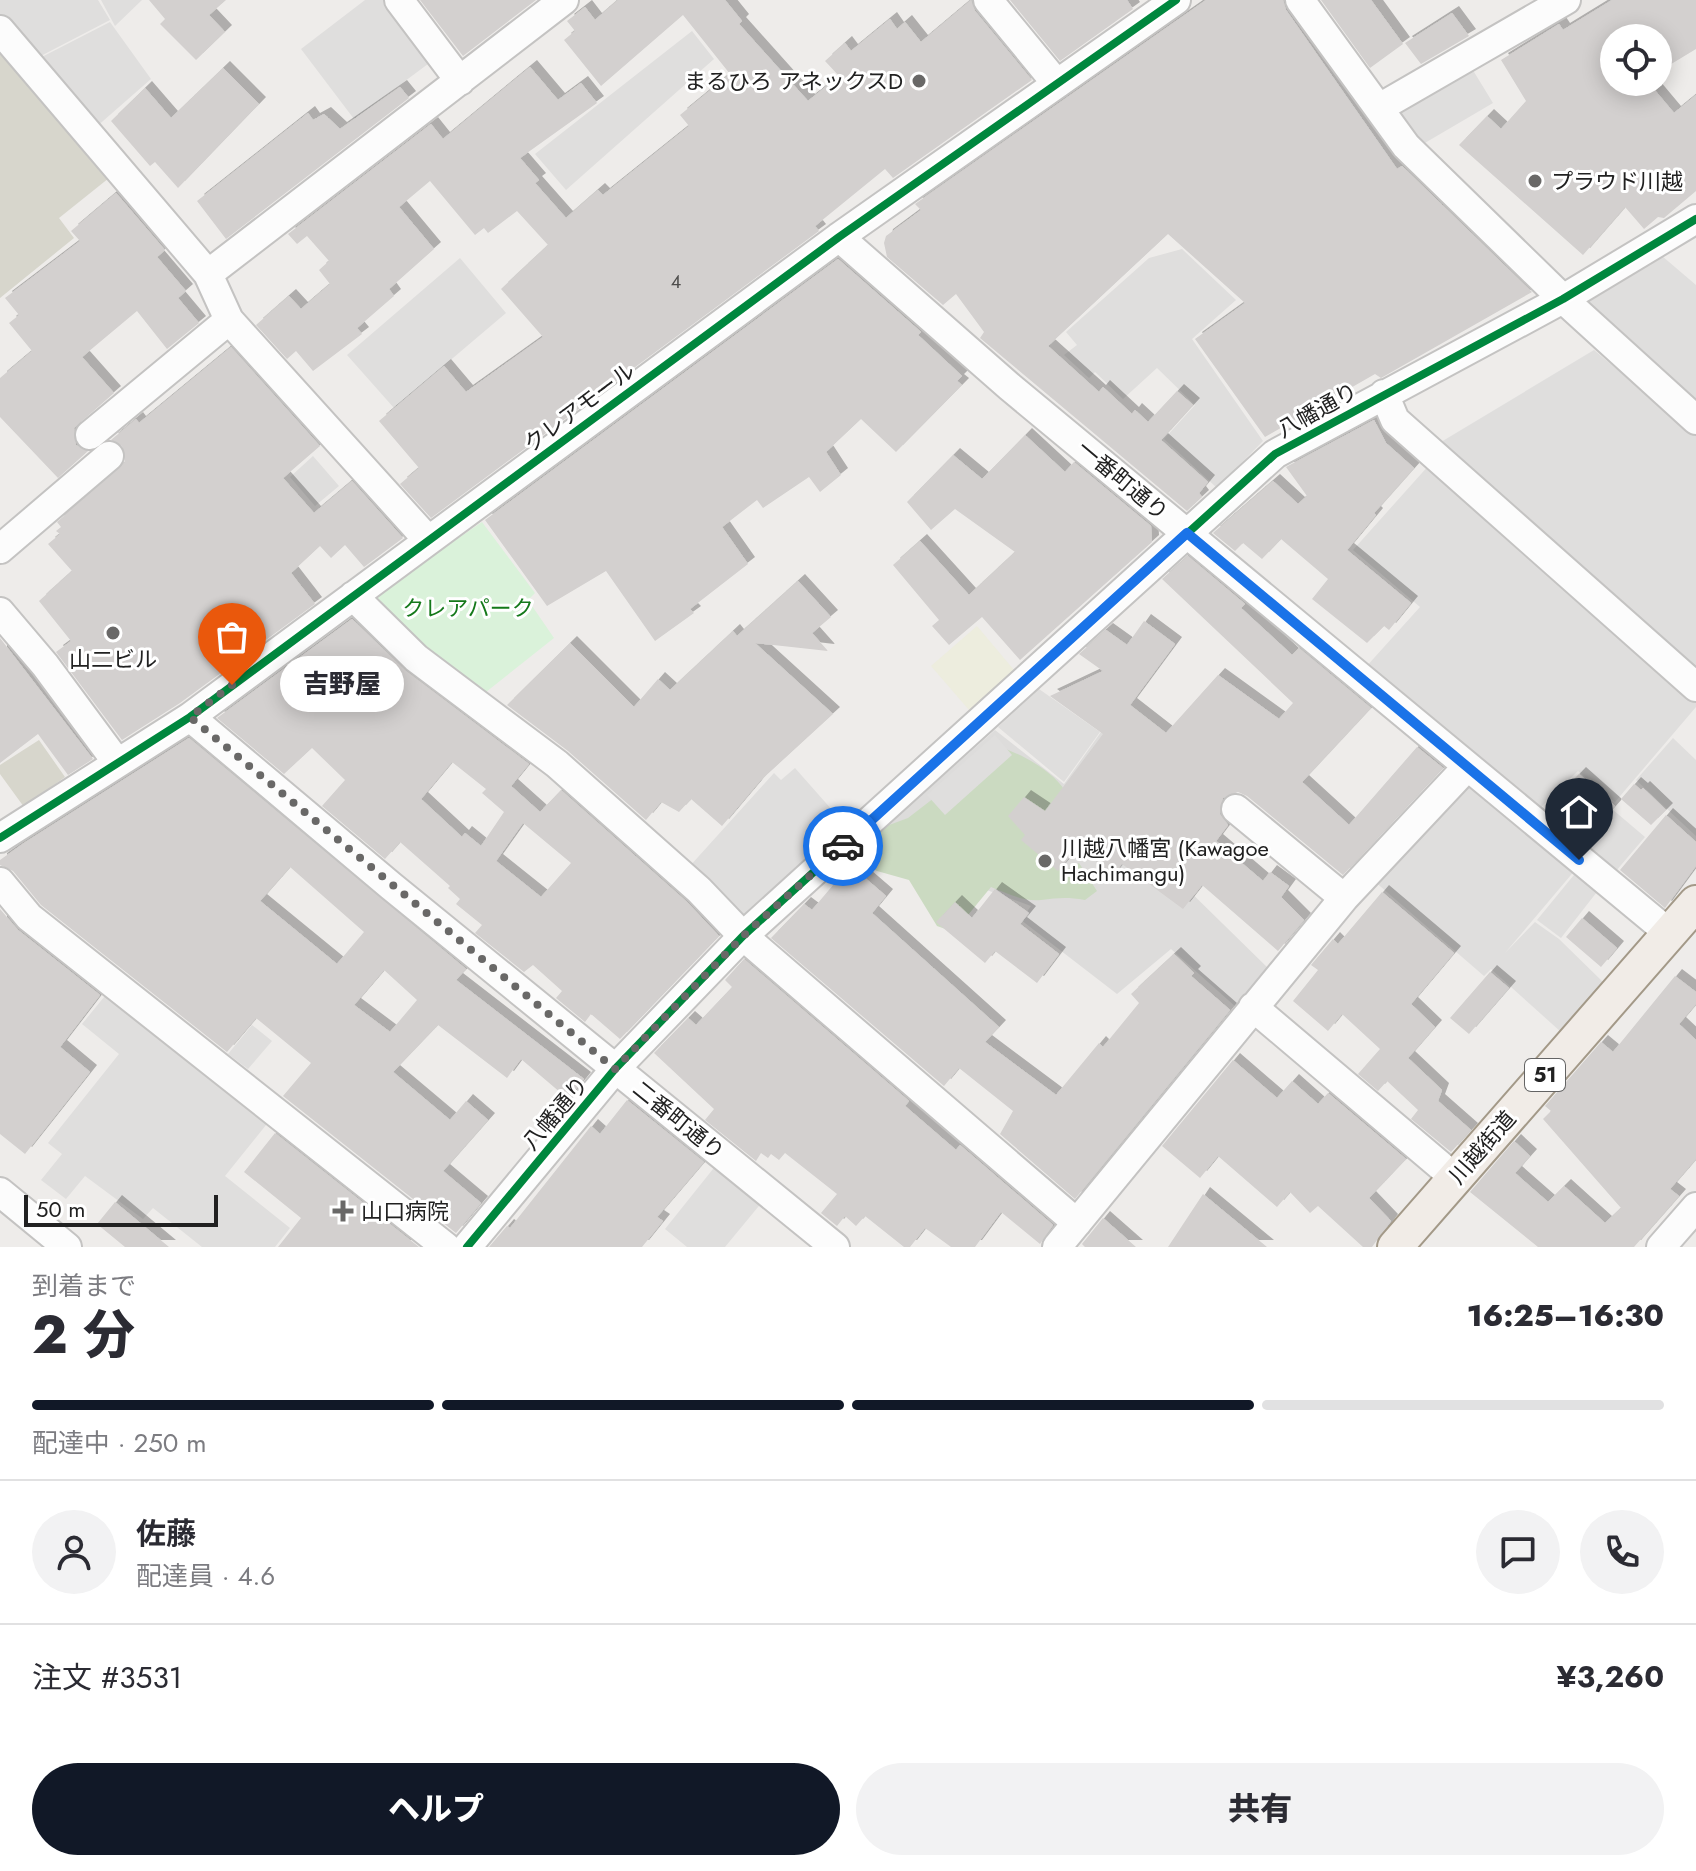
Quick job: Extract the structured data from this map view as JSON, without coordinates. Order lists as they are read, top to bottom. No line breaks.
{"streets":{"main road":["51","川越街道"],"street":["クレアモール","八幡通り","一番町通り","二番町通り"]},"crossings":[["クレアモール","一番町通り"],["クレアモール","二番町通り"],["八幡通り","一番町通り"],["八幡通り","二番町通り"],["一番町通り","川越街道"]],"parks":["クレアパーク"],"places":{"other":["まるひろ アネックスD","プラウド川越","山二ビル","吉野屋","川越八幡宮 (Kawagoe Hachimangu)"],"health":["山口病院"]},"house_numbers":["4"],"scale_bar":"50 m","page":{"bubble":"吉野屋","scale":"50 m","heading":["2 分","到着まで","16:25–16:30"],"panel":["佐藤","配達員 · 4.6","注文 #3531","¥3,260"],"bar":"配達中 · 250 m","buttons":["ヘルプ","共有"]}}
